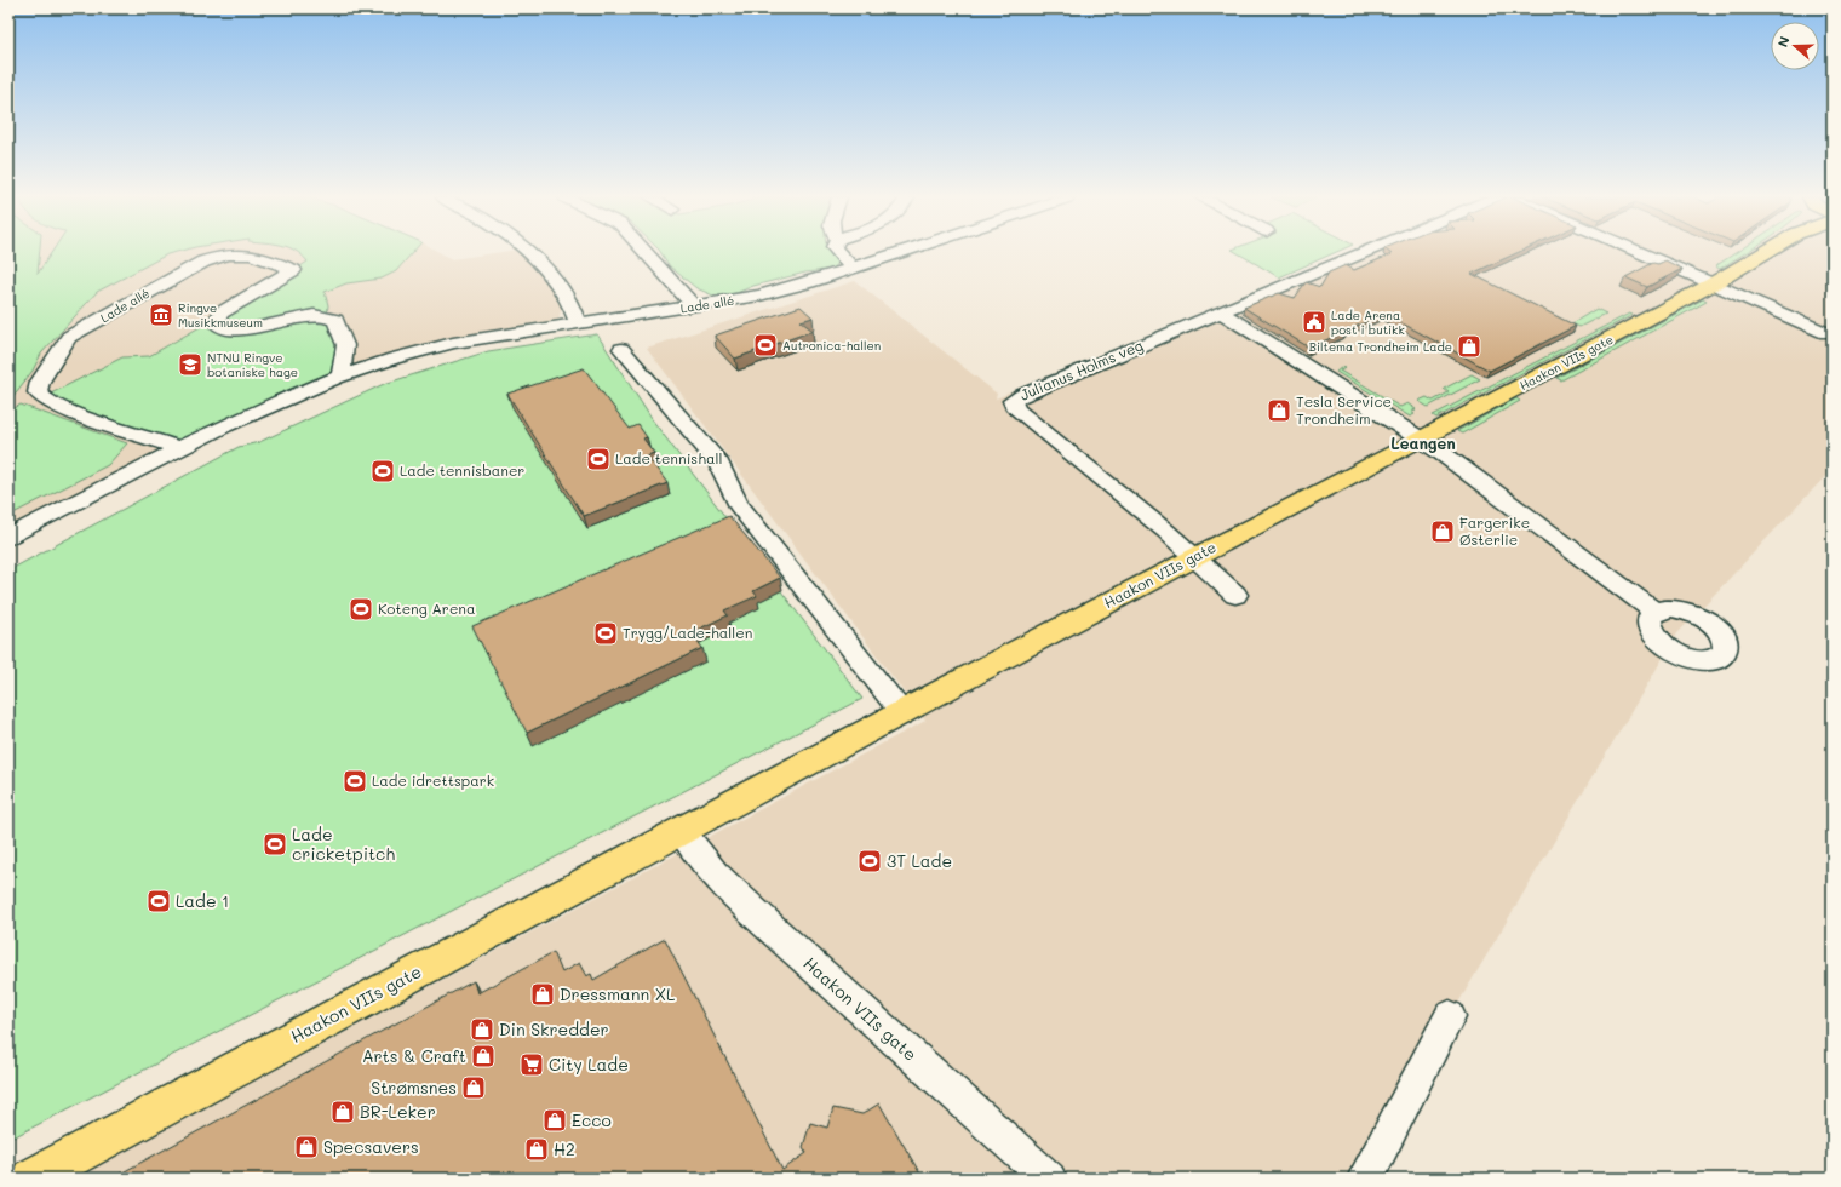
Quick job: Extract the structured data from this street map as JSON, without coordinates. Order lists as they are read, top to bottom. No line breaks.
{"streets":{"main road":["Haakon VIIs gate"],"street":["Lade allé","Julianus Holms veg"]},"crossings":[["Haakon VIIs gate","Julianus Holms veg"]],"districts":["Leangen"],"places":{"museum":["Ringve Musikkmuseum"],"public building":["Lade Arena post i butikk"],"sports":["Autronica-hallen","Lade tennishall","Lade tennisbaner","Koteng Arena","Trygg/Lade-hallen","Lade idrettspark","Lade cricketpitch","3T Lade","Lade 1"],"shop":["Biltema Trondheim Lade","Tesla Service Trondheim","Fargerike Østerlie","Dressmann XL","Din Skredder","Arts & Craft","Strømsnes","BR-Leker","Ecco","Specsavers","H2"],"school or university":["NTNU Ringve botaniske hage"],"supermarket":["City Lade"]},"north":"left"}
